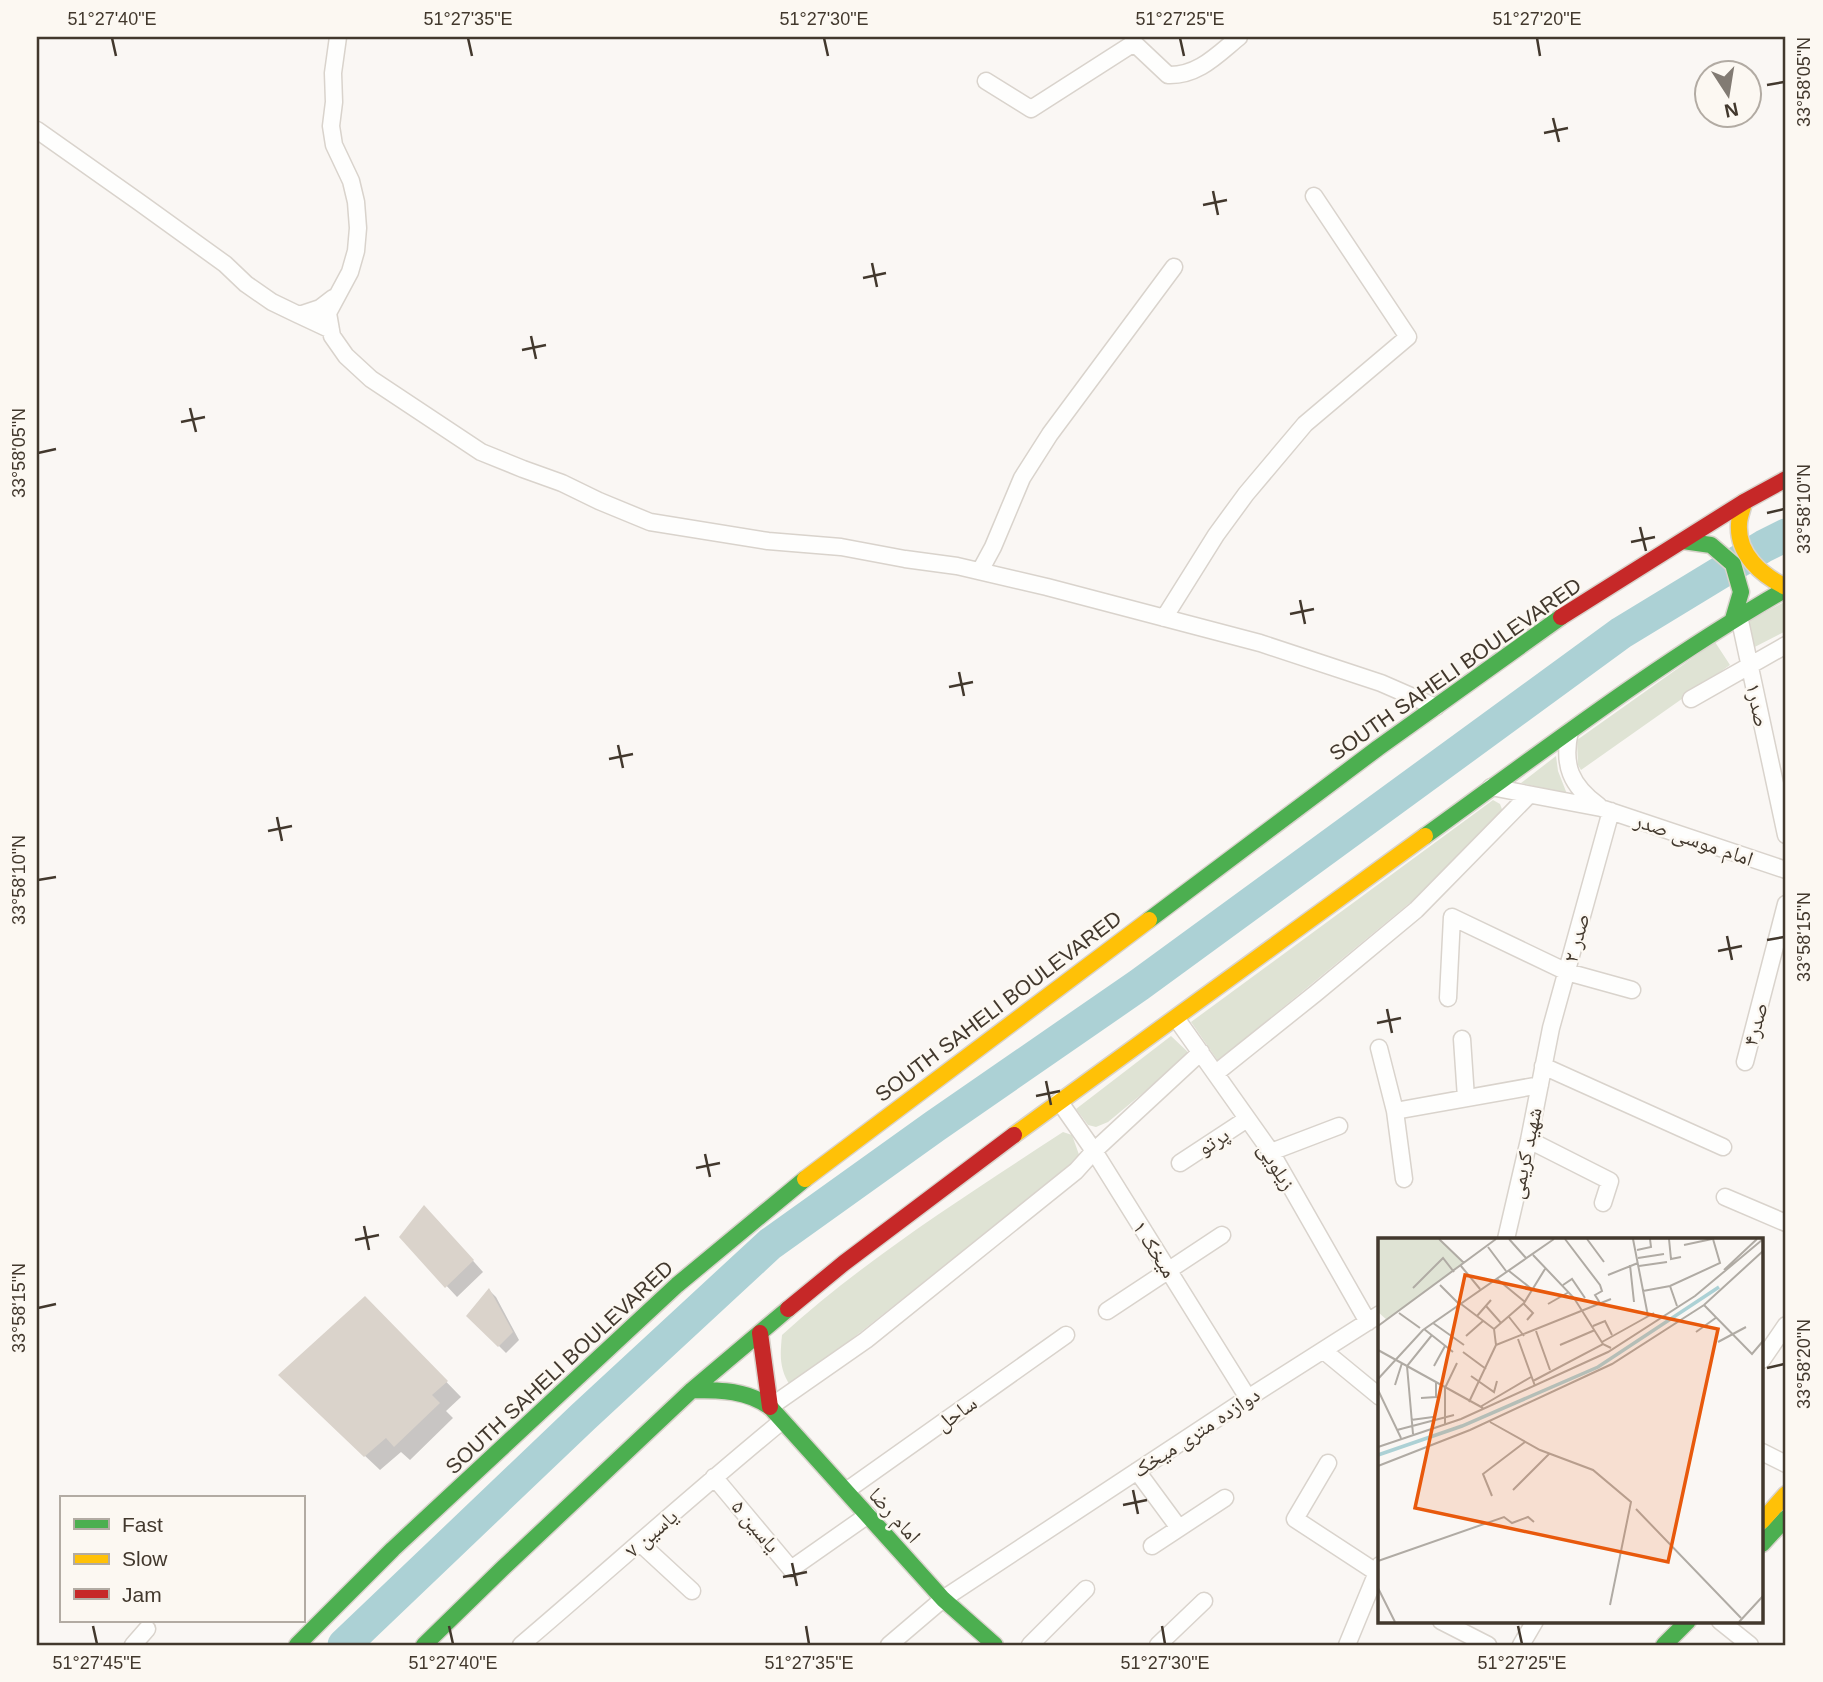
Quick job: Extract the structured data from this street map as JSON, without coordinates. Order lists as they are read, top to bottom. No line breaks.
{"streets":{"main road":["SOUTH SAHELI BOULEVARED","امام رضا"],"street":["صدر۱","امام موسی صدر","صدر ۲","صدر۴","پرتو","شهید کریمی","زیلویی","میخک ۱","ساحل","دوازده متری میخک","یاسین ۵","یاسین ۷"]},"crossings":[["امام موسی صدر","صدر ۲"],["صدر ۲","شهید کریمی"],["پرتو","زیلویی"],["زیلویی","دوازده متری میخک"],["میخک ۱","دوازده متری میخک"],["ساحل","امام رضا"],["دوازده متری میخک","امام رضا"],["امام رضا","یاسین ۵"],["امام رضا","یاسین ۷"],["یاسین ۵","یاسین ۷"]],"legend":["Fast","Slow","Jam"],"north":"bottom","coordinates":["51°27'40\"E","51°27'35\"E","51°27'30\"E","51°27'25\"E","51°27'20\"E","33°58'05\"N","33°58'10\"N","33°58'15\"N","33°58'20\"N","51°27'45\"E"]}
